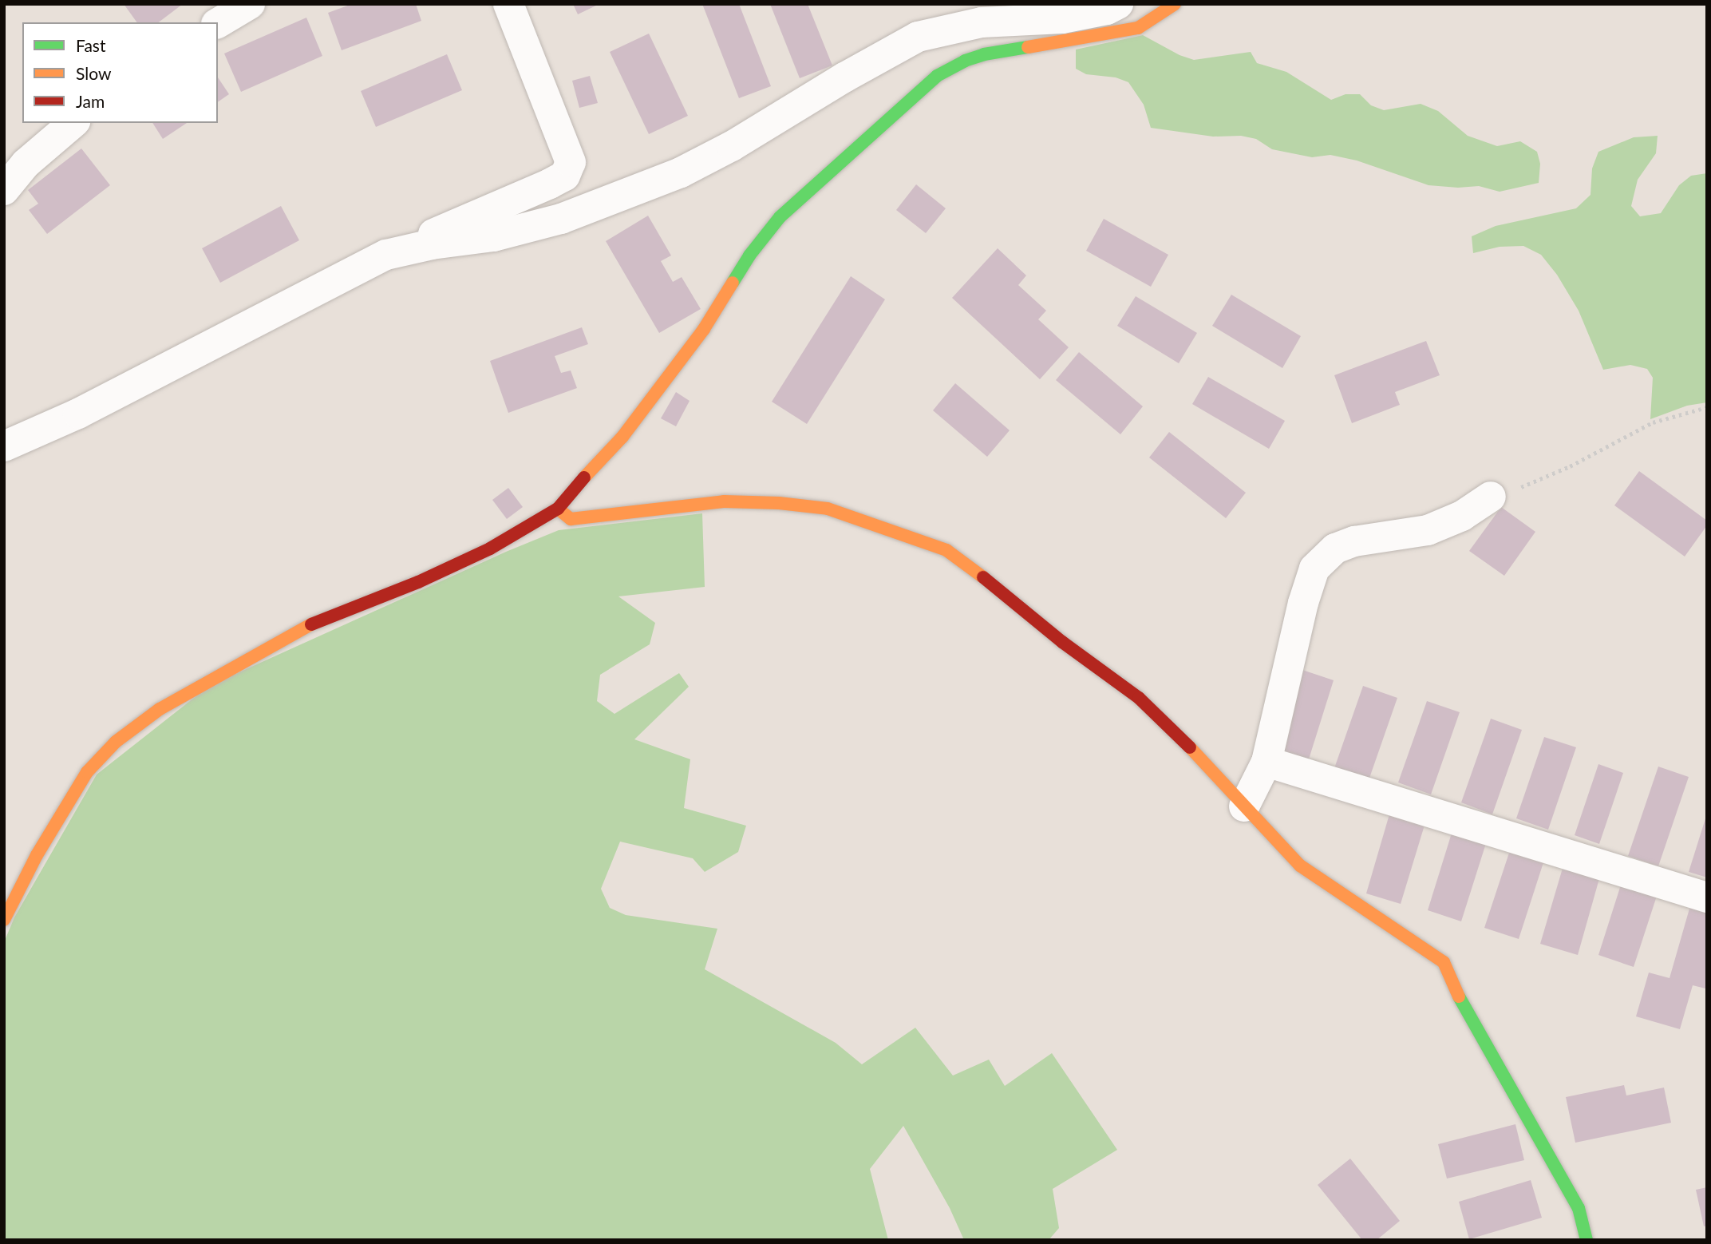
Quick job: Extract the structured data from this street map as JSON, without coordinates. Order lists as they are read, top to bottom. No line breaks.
{"legend":["Fast","Slow","Jam"]}
